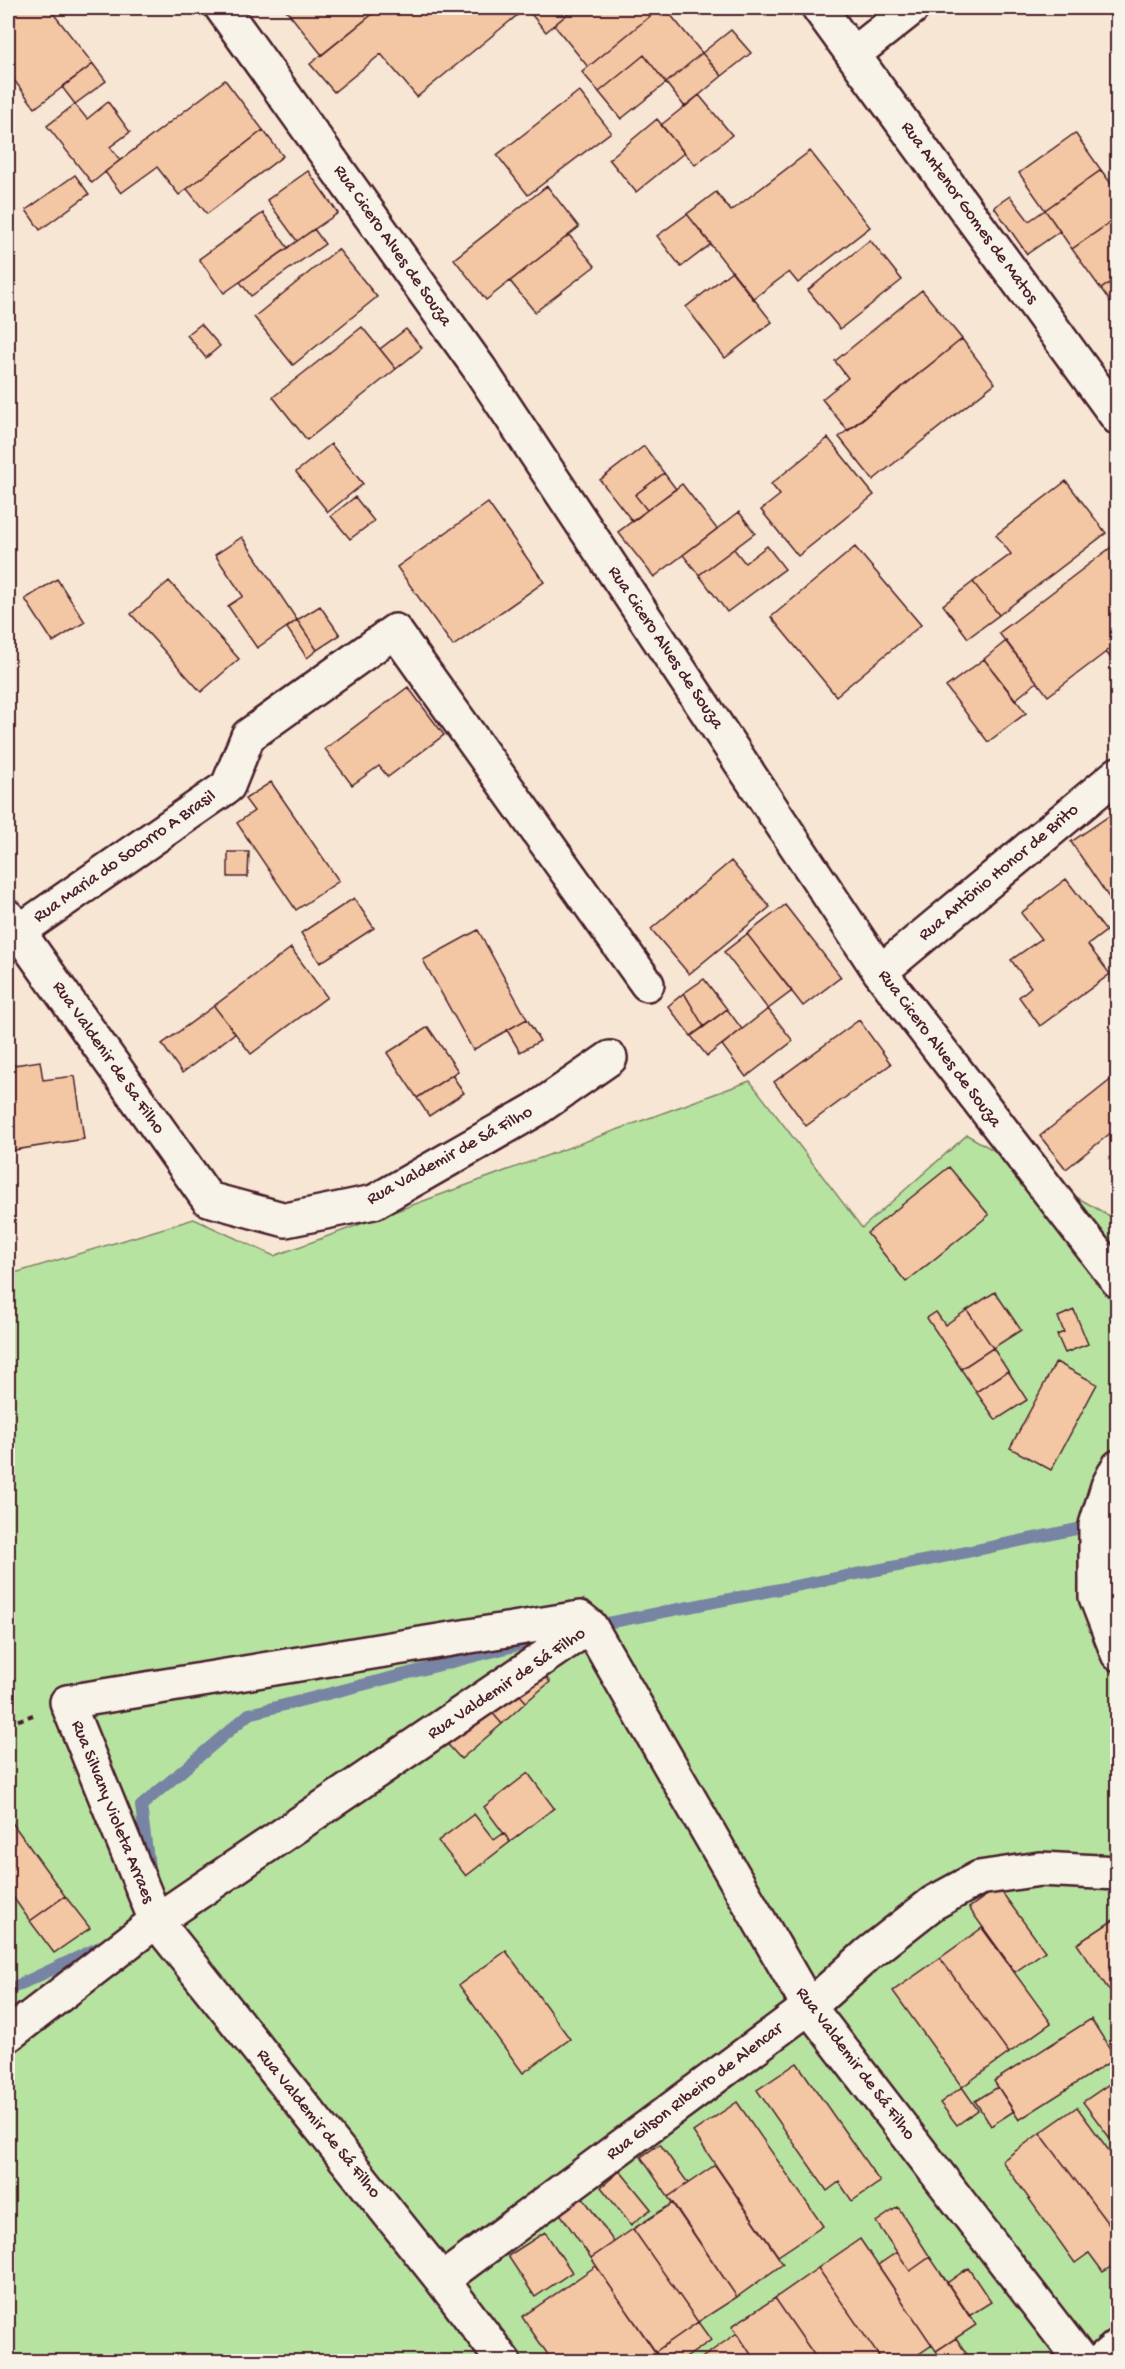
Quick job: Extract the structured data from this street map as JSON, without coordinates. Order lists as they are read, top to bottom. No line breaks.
{"streets":{"street":["Rua Antenor Gomes de Matos","Rua Cicero Alves de Souza","Rua Maria do Socorro A Brasil","Rua Antônio Honor de Brito","Rua Valdenir de Sa Filho","Rua Valdemir de Sá Filho","Rua Silvany Violeta Arraes","Rua Gilson RIbeiro de Alencar"]},"crossings":[["Rua Cicero Alves de Souza","Rua Antônio Honor de Brito"],["Rua Maria do Socorro A Brasil","Rua Valdenir de Sa Filho"],["Rua Valdenir de Sa Filho","Rua Valdemir de Sá Filho"],["Rua Valdemir de Sá Filho","Rua Silvany Violeta Arraes"],["Rua Valdemir de Sá Filho","Rua Gilson RIbeiro de Alencar"]]}
